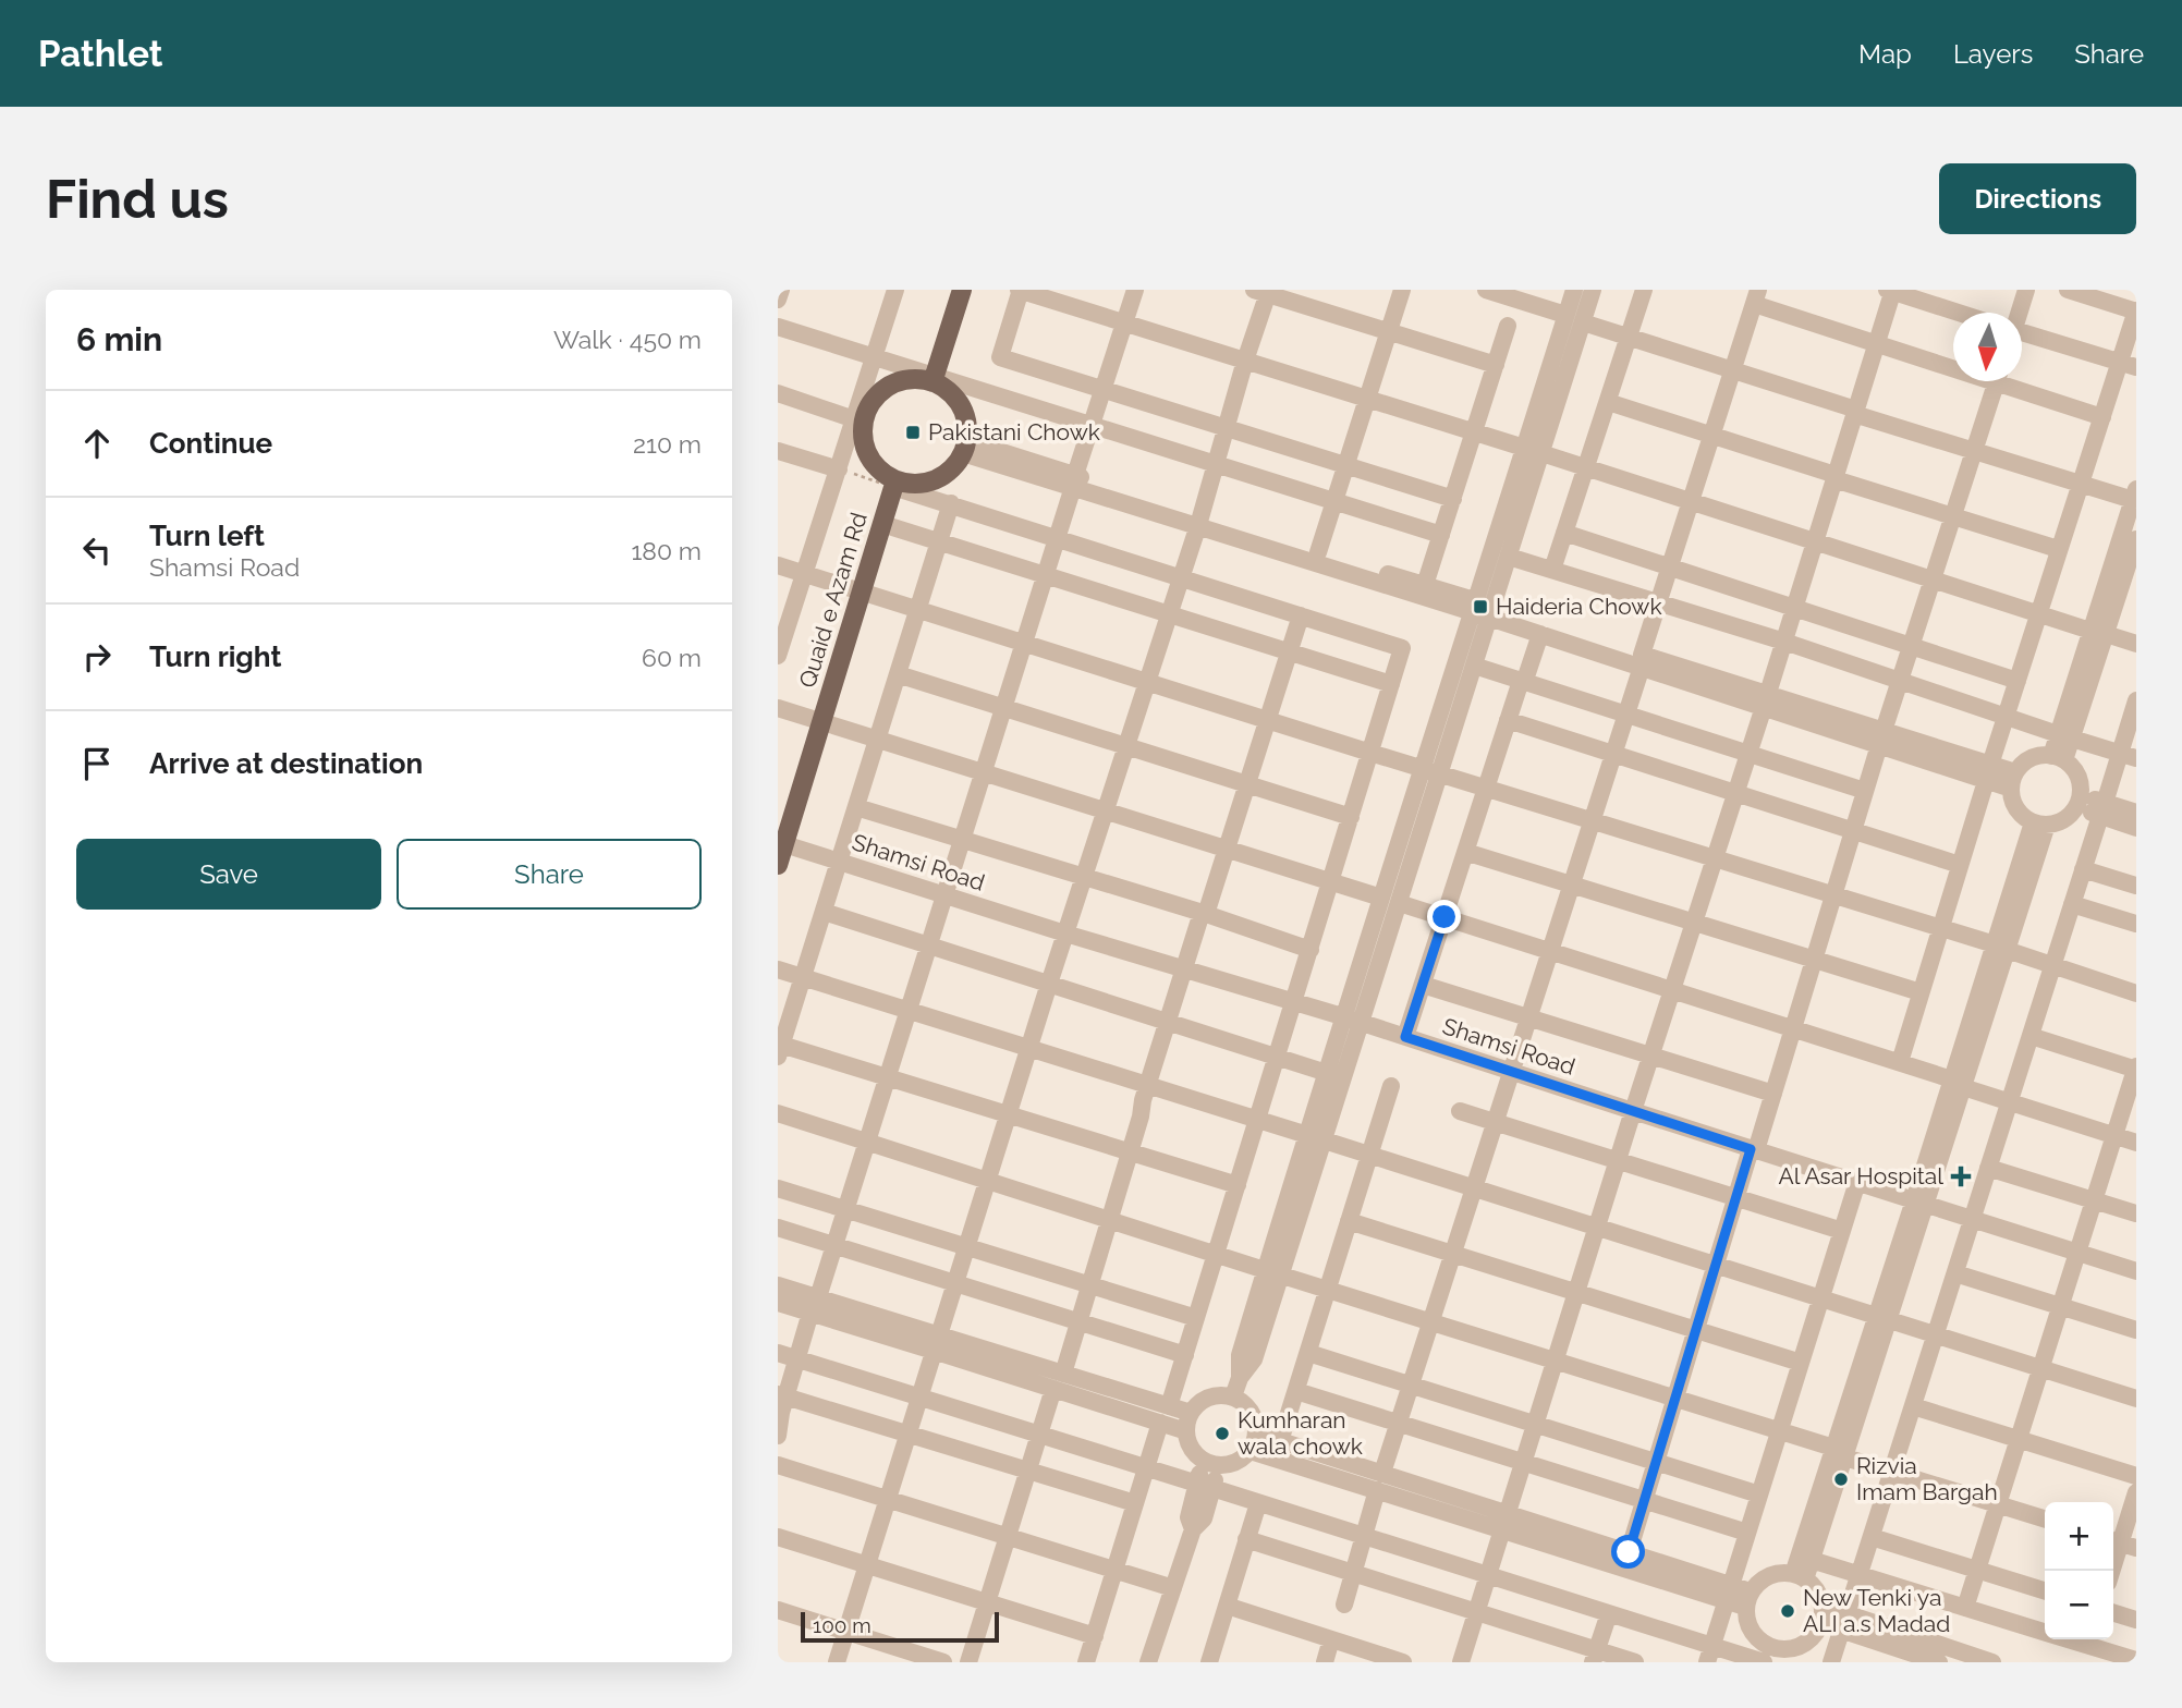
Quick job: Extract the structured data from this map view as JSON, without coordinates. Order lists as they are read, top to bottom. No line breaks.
{"streets":{"main road":["Quaid e Azam Rd"],"street":["Shamsi Road"]},"crossings":[["Quaid e Azam Rd","Shamsi Road"]],"places":{"transit":["Pakistani Chowk","Haideria Chowk"],"health":["Al Asar Hospital"],"other":["Kumharan wala chowk","Rizvia Imam Bargah","New Tenki ya ALI a.s Madad"]},"scale_bar":"100 m","north":"bottom","page":{"header":"Pathlet","nav":["Map","Layers","Share"],"buttons":["Directions",["Save","Share"]],"title":"Find us","heading":["6 min","Walk · 450 m"],"list":[["Continue","210 m"],["Turn left","Shamsi Road","180 m"],["Turn right","60 m"],"Arrive at destination"],"map_buttons":["+","−"],"scale":"100 m"}}
